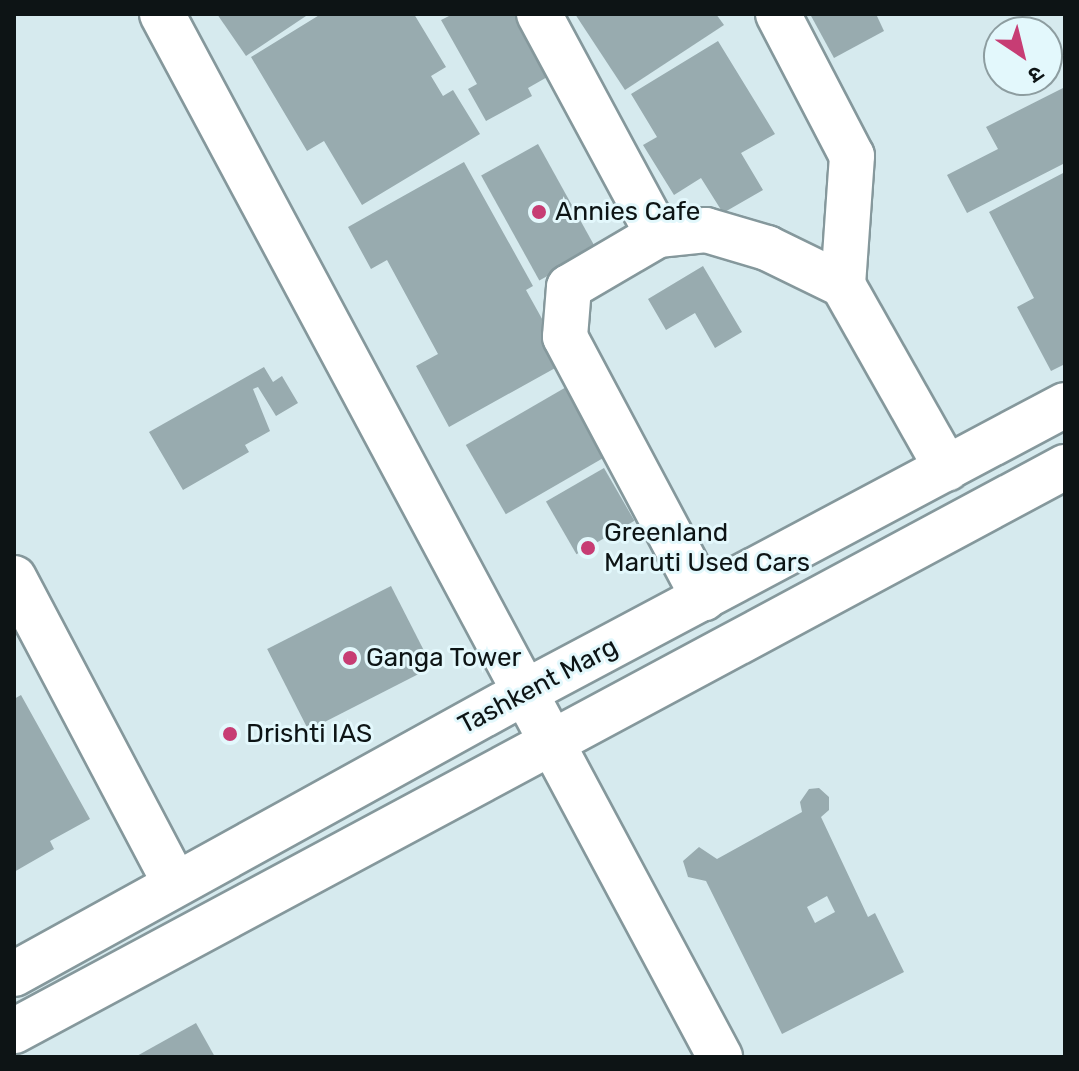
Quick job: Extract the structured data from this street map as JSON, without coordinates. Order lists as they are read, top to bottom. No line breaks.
{"streets":{"street":["Tashkent Marg"]},"places":["Annies Cafe","Greenland Maruti Used Cars","Ganga Tower","Drishti IAS"],"north":"bottom right"}
